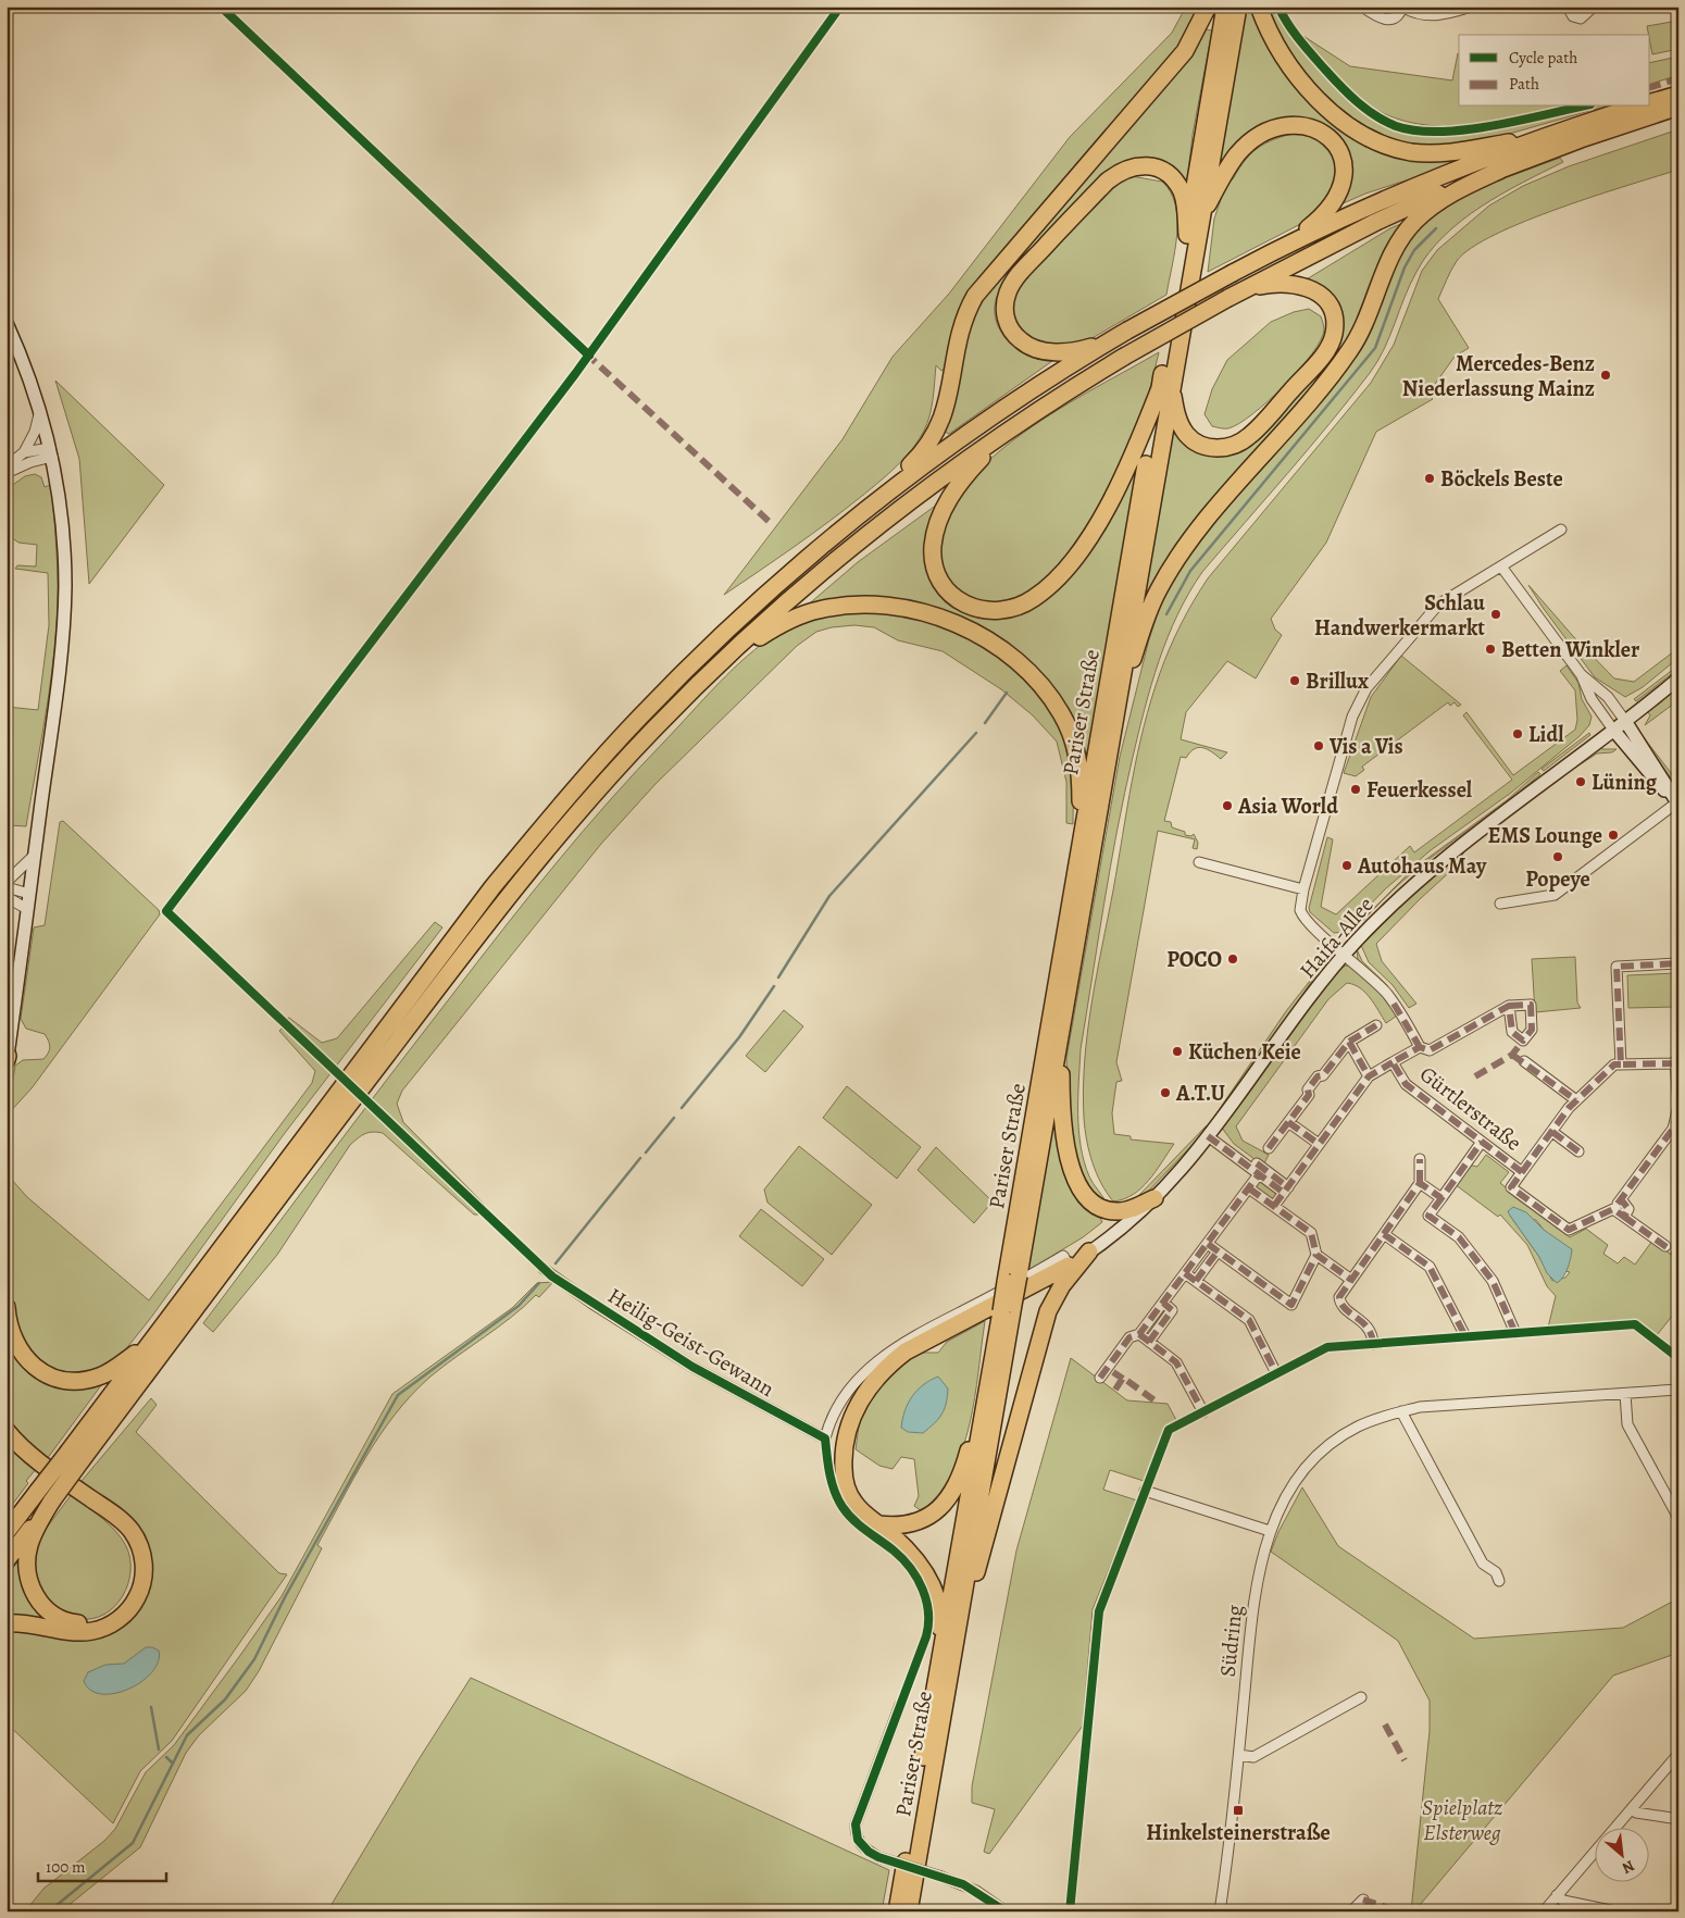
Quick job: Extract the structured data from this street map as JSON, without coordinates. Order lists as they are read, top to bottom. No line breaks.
{"streets":{"highway":["Pariser Straße"],"street":["Haifa-Allee","Gürtlerstraße","Heilig-Geist-Gewann","Südring"]},"crossings":[["Haifa-Allee","Gürtlerstraße"],["Haifa-Allee","Heilig-Geist-Gewann"]],"parks":["Spielplatz Elsterweg"],"places":{"other":["Mercedes-Benz Niederlassung Mainz","Böckels Beste","Schlau Handwerkermarkt","Betten Winkler","Brillux","Lidl","Vis a Vis","Lüning","Feuerkessel","Asia World","EMS Lounge","Popeye","Autohaus May","POCO","Küchen Keie","A.T.U"],"transit":["Hinkelsteinerstraße"]},"legend":["Cycle path","Path"],"scale_bar":"100 m","north":"bottom right"}
